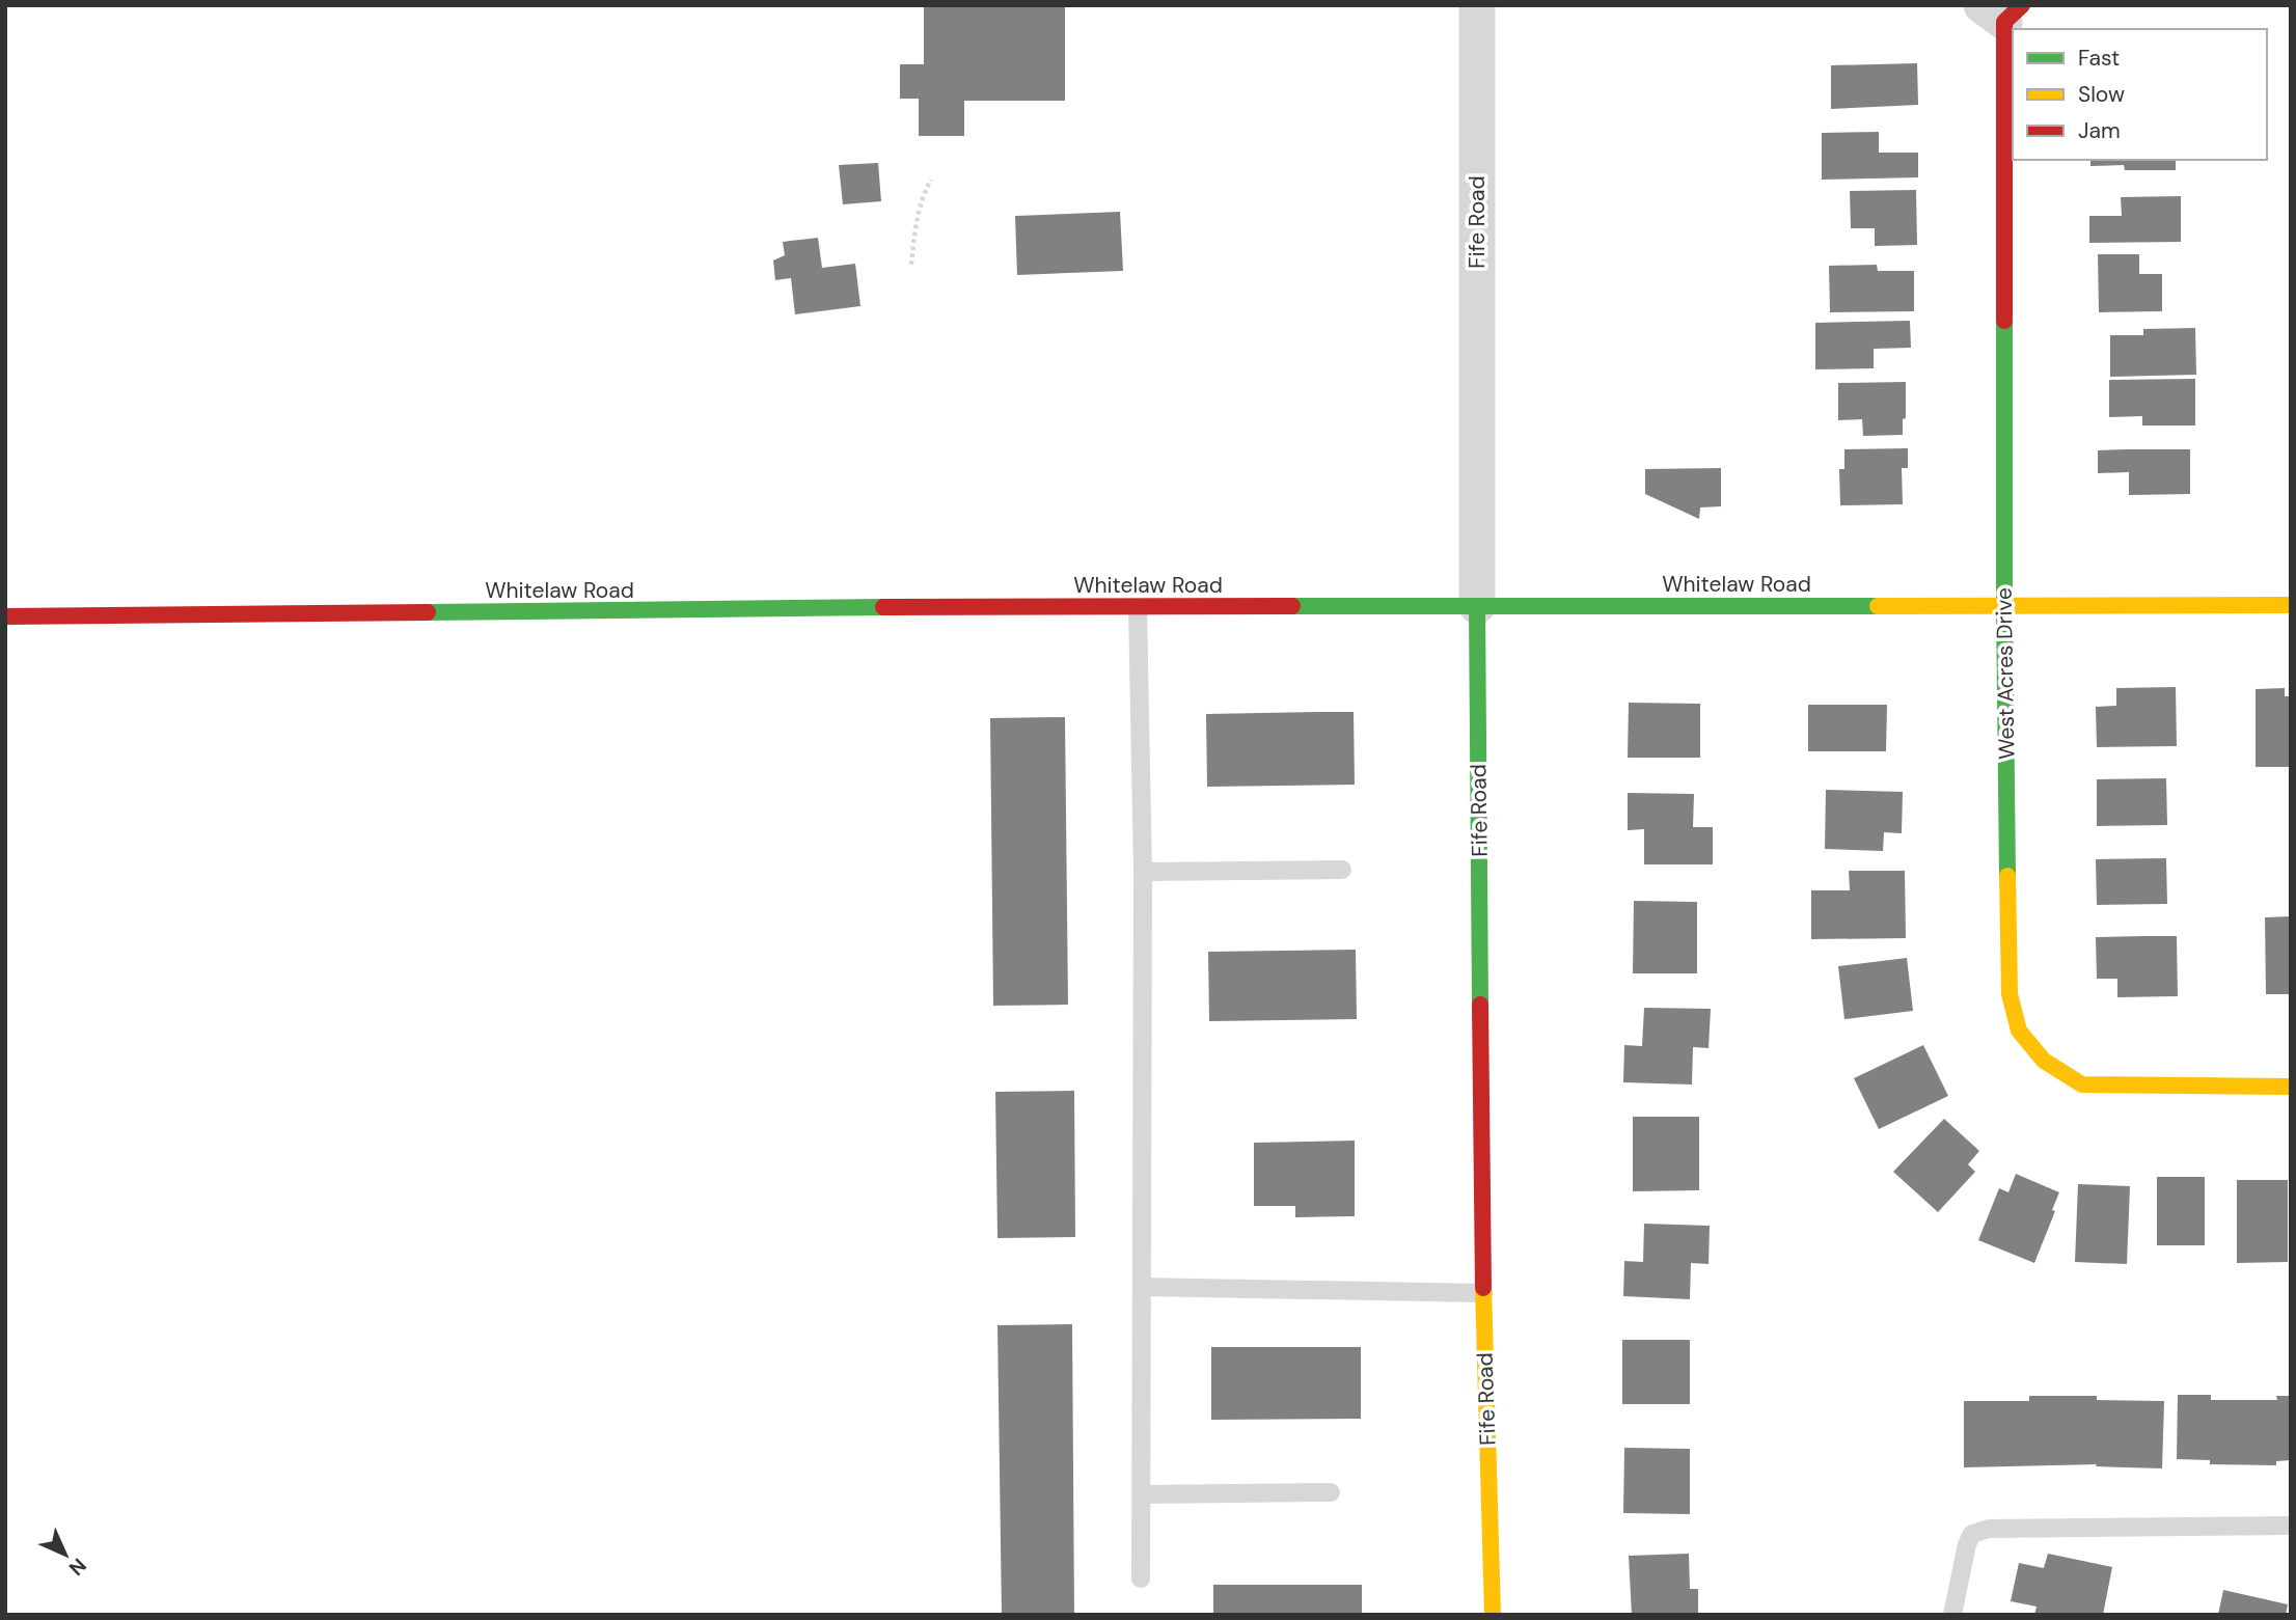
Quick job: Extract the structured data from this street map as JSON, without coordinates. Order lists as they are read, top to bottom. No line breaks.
{"streets":{"street":["Fife Road","Whitelaw Road","West Acres Drive"]},"crossings":[["Fife Road","Whitelaw Road"],["Whitelaw Road","West Acres Drive"]],"legend":["Fast","Slow","Jam"],"north":"bottom right"}
